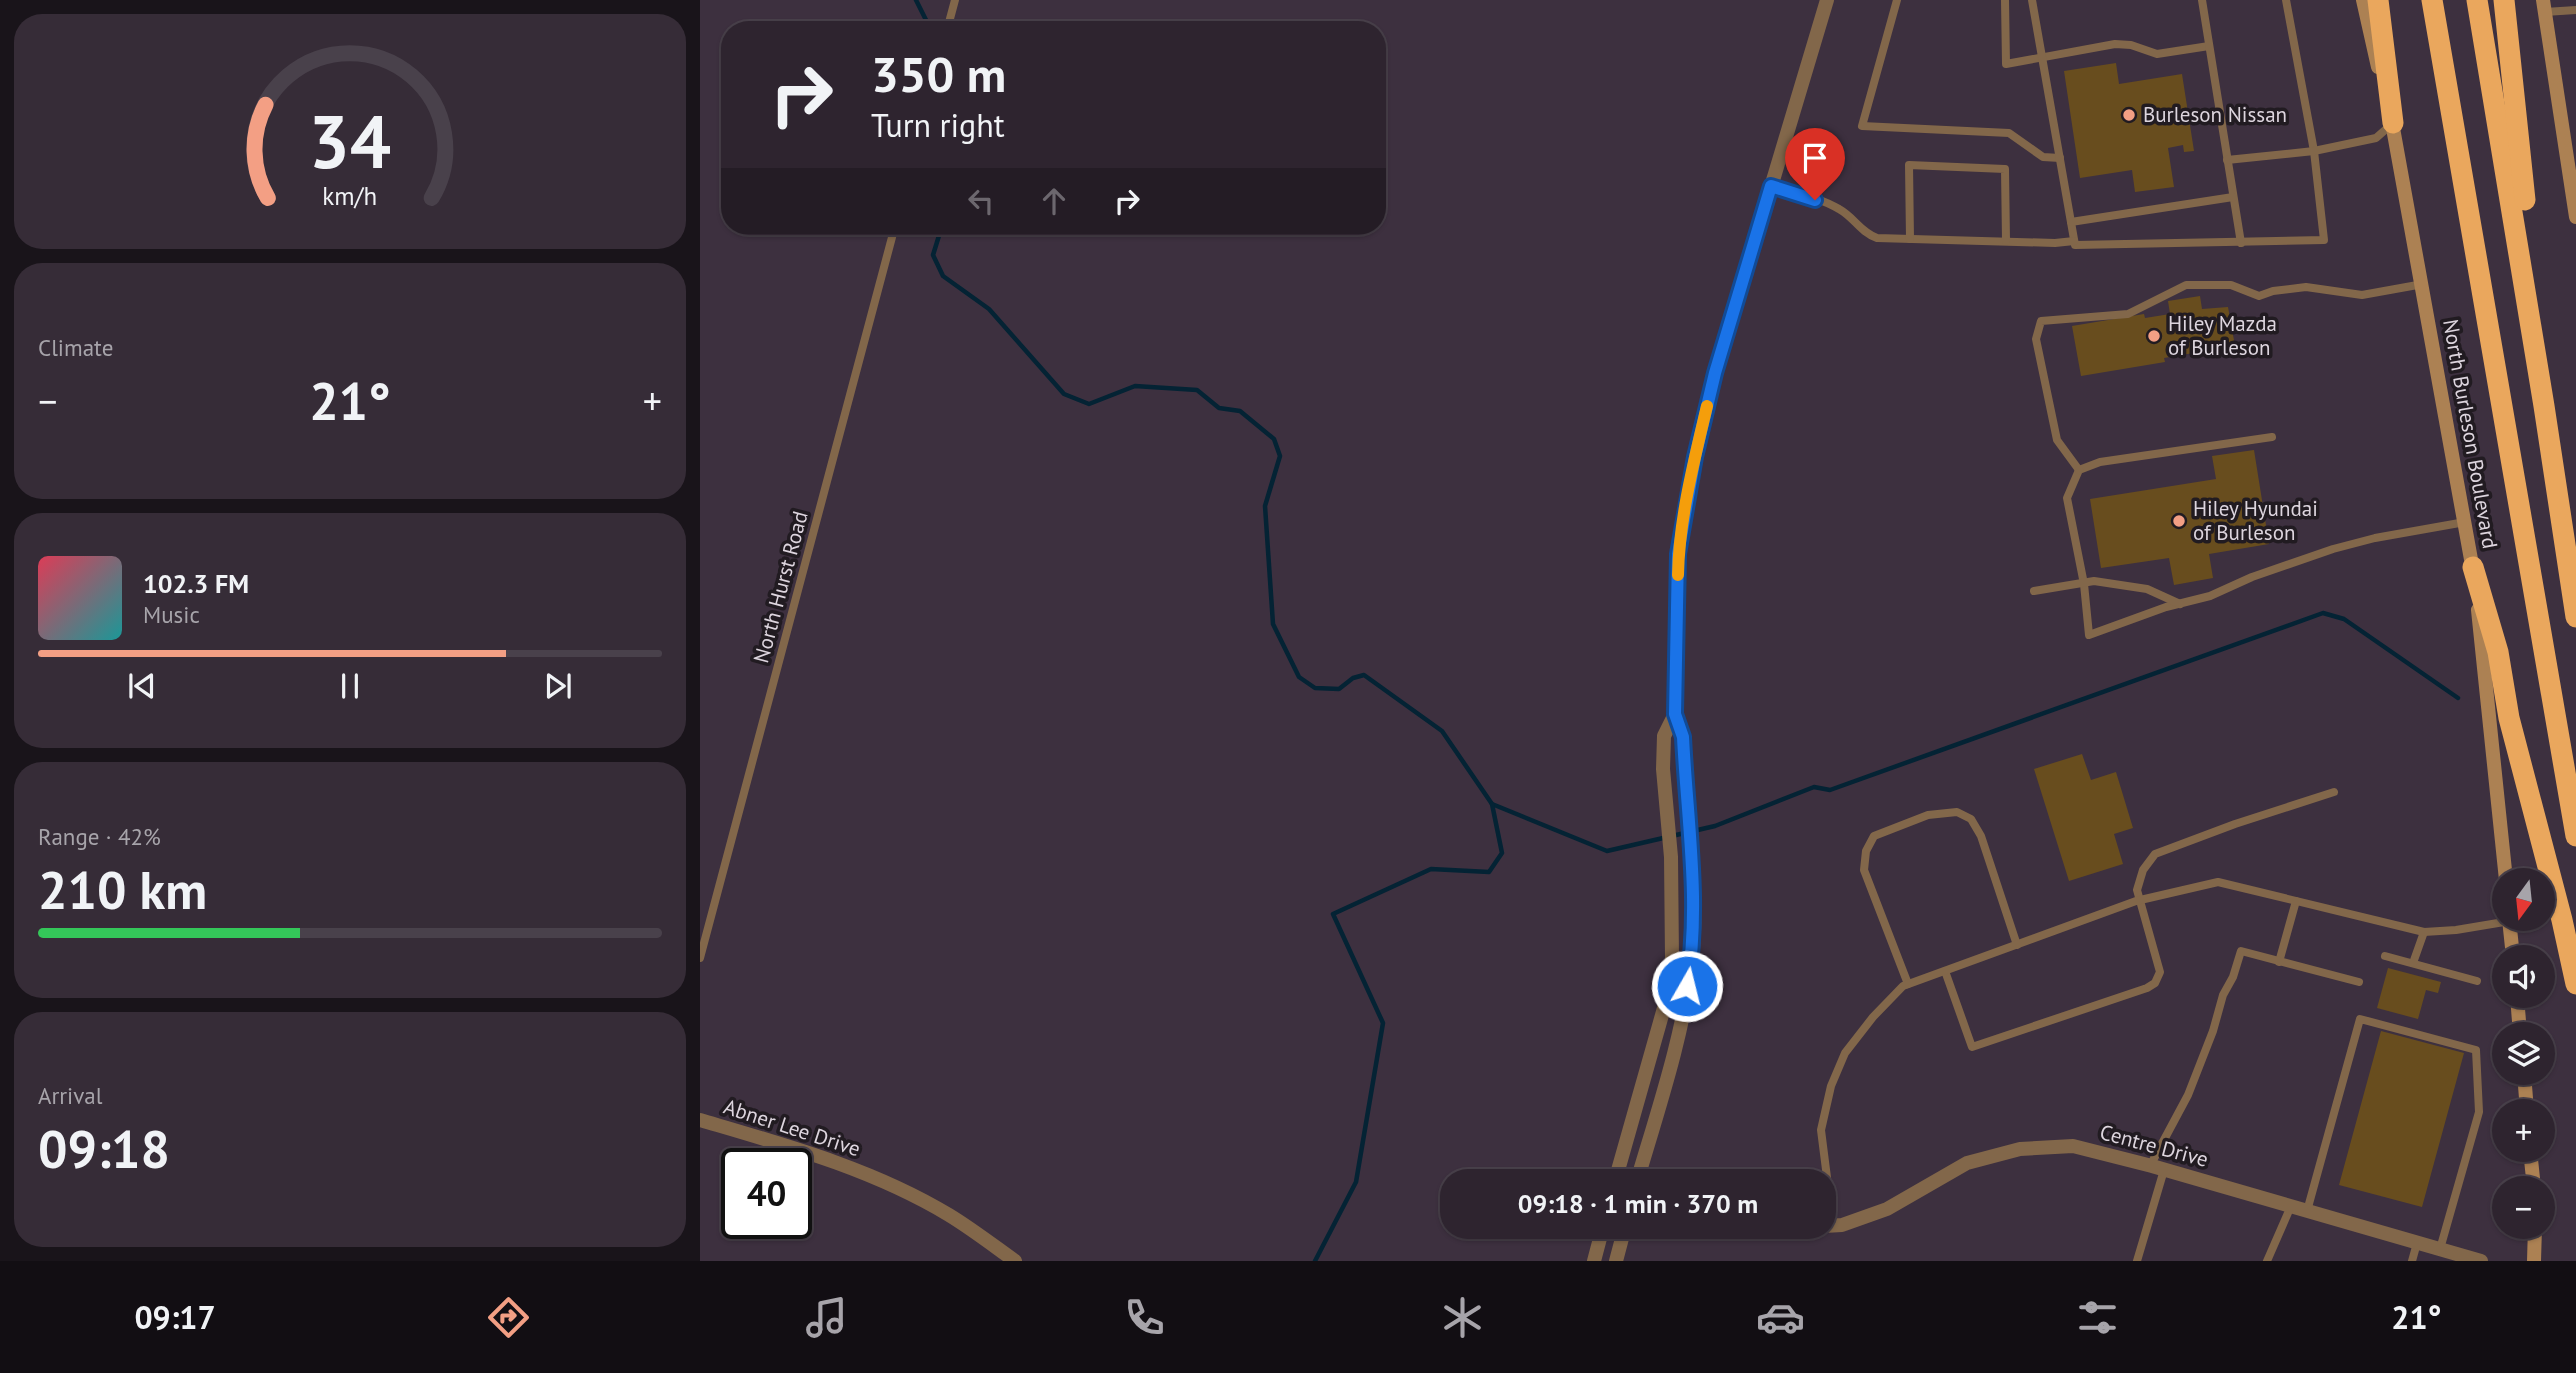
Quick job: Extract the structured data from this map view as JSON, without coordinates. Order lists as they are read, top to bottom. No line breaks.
{"streets":{"main road":["North Burleson Boulevard"],"street":["Abner Lee Drive","Centre Drive"],"lane":["North Hurst Road"]},"places":["Burleson Nissan","Hiley Mazda of Burleson","Hiley Hyundai of Burleson"],"north":"bottom","page":{"turn":["350 m","Turn right"],"tile":["Climate",["Range · 42%","210 km"],["Arrival","09:18"]],"heat":["−","21°","+"],"song":["102.3 FM","Music"],"map_buttons":["+","−"],"limit":"40","trip":"09:18 · 1 min · 370 m","tabs":["09:17","21°"],"gauge":["34","km/h"]}}
